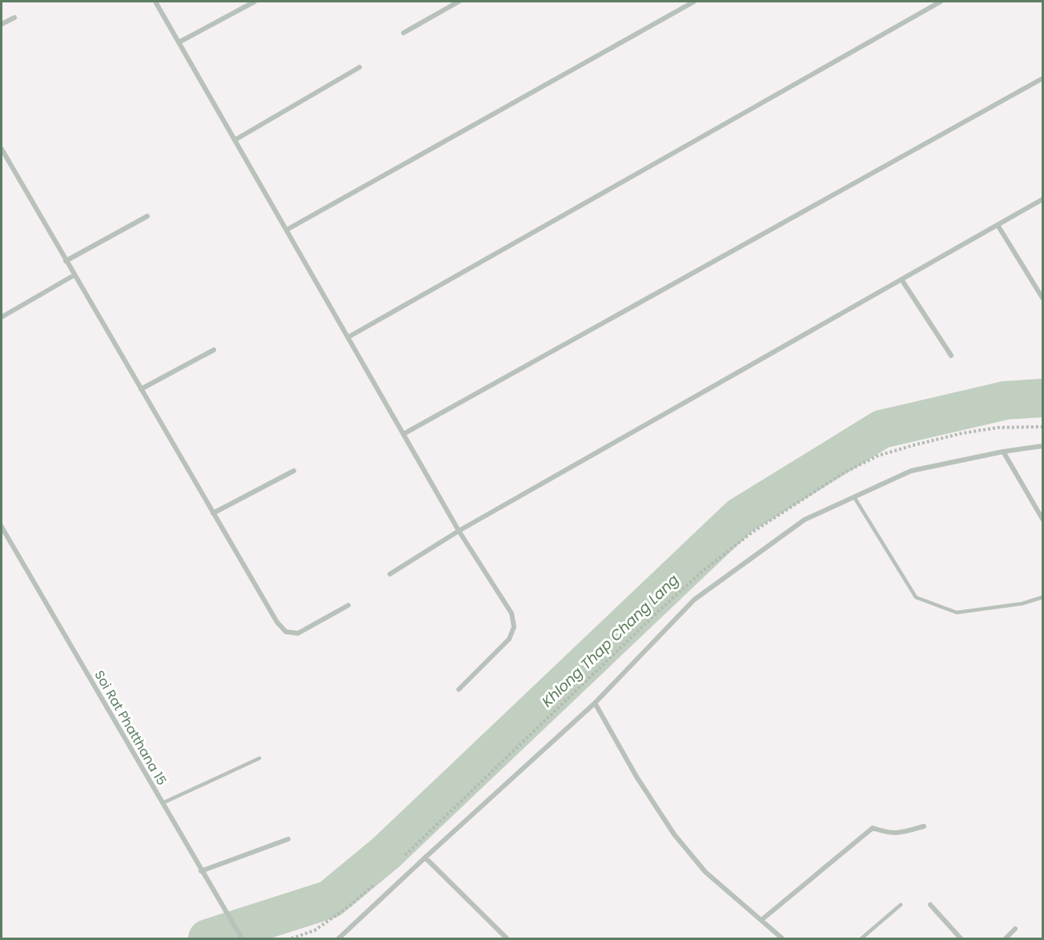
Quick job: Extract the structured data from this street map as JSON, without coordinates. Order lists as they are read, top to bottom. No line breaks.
{"streets":{"street":["Soi Rat Phatthana 15"]},"water":["Khlong Thap Chang Lang"]}
